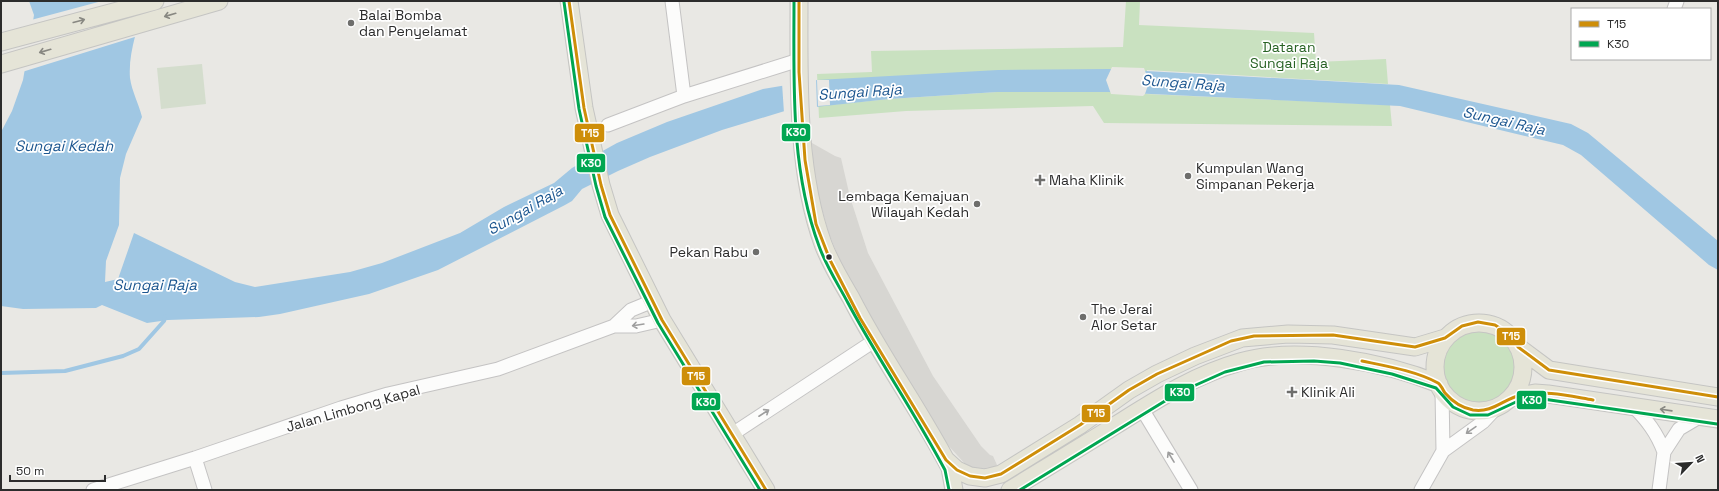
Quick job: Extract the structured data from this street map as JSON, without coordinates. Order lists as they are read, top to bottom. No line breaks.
{"streets":{"street":["Jalan Limbong Kapal"]},"water":["Sungai Raja","Sungai Kedah"],"parks":["Dataran Sungai Raja"],"places":{"other":["Balai Bomba dan Penyelamat","Kumpulan Wang Simpanan Pekerja","Lembaga Kemajuan Wilayah Kedah","Pekan Rabu","The Jerai Alor Setar"],"health":["Maha Klinik","Klinik Ali"]},"lines":["transit line T15","transit line K30"],"legend":["T15","K30"],"scale_bar":"50 m","north":"top right"}
